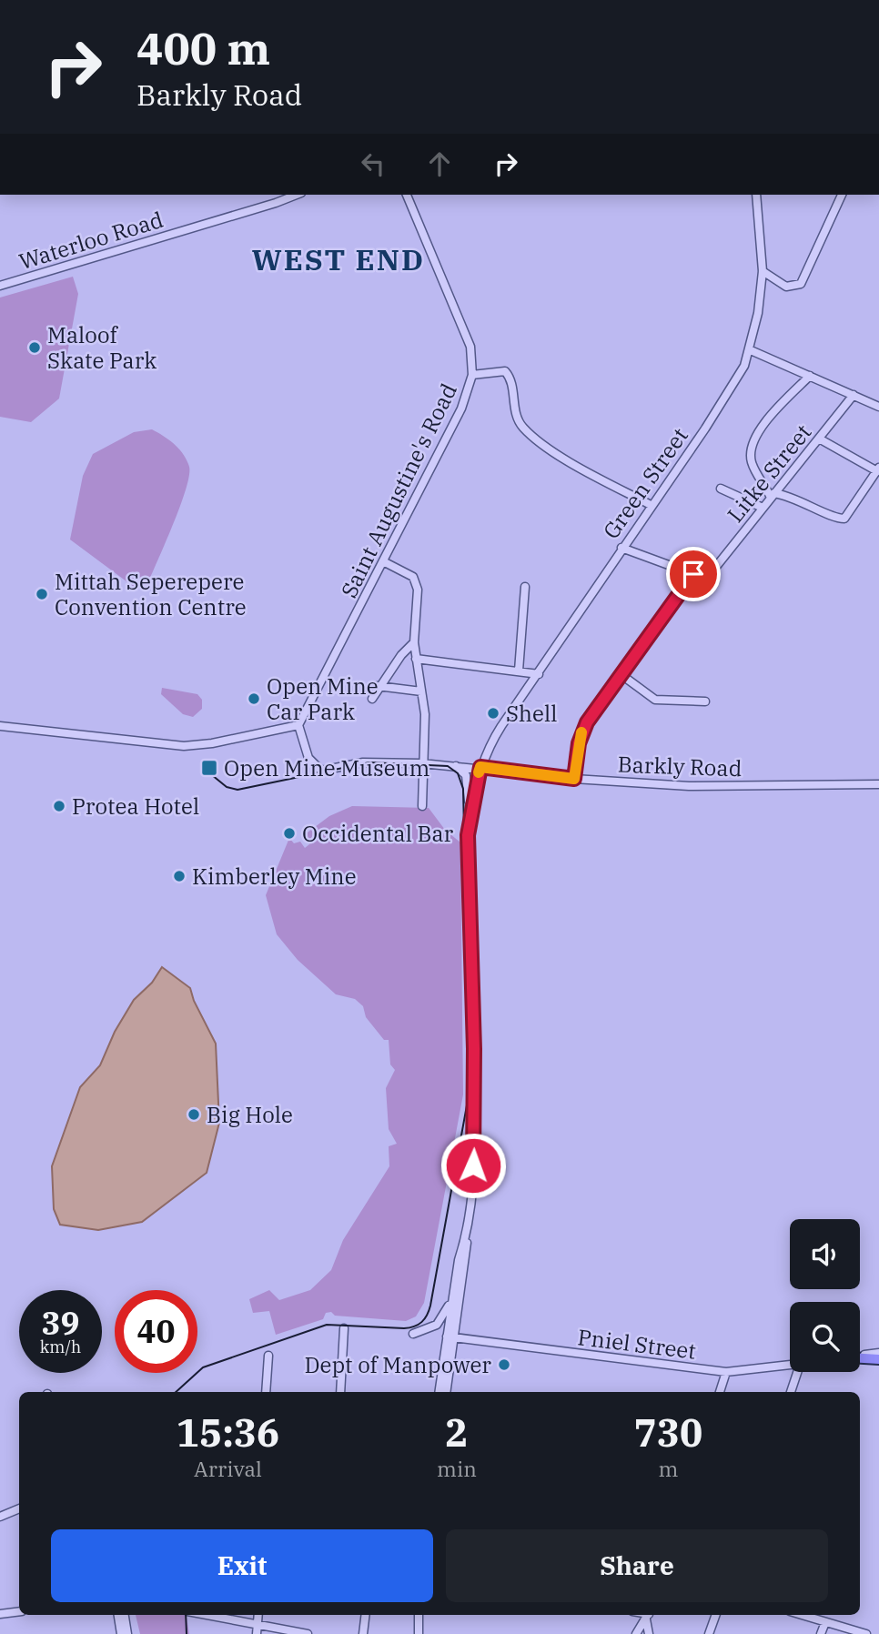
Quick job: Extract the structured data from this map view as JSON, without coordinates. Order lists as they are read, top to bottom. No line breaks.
{"streets":{"street":["Waterloo Road","Litke Street","Green Street","Saint Augustine's Road","Barkly Road","Pniel Street"]},"crossings":[["Green Street","Barkly Road"],["Saint Augustine's Road","Barkly Road"]],"districts":["WEST END"],"places":{"other":["Maloof Skate Park","Mittah Seperepere Convention Centre","Open Mine Car Park","Shell","Protea Hotel","Occidental Bar","Kimberley Mine","Big Hole","Dept of Manpower"],"transit":["Open Mine Museum"]},"page":{"turn":["400 m","Barkly Road"],"speed":"39 km/h","limit":"40","eta":["15:36","Arrival","2","min","730","m"],"buttons":["Exit","Share"]}}
